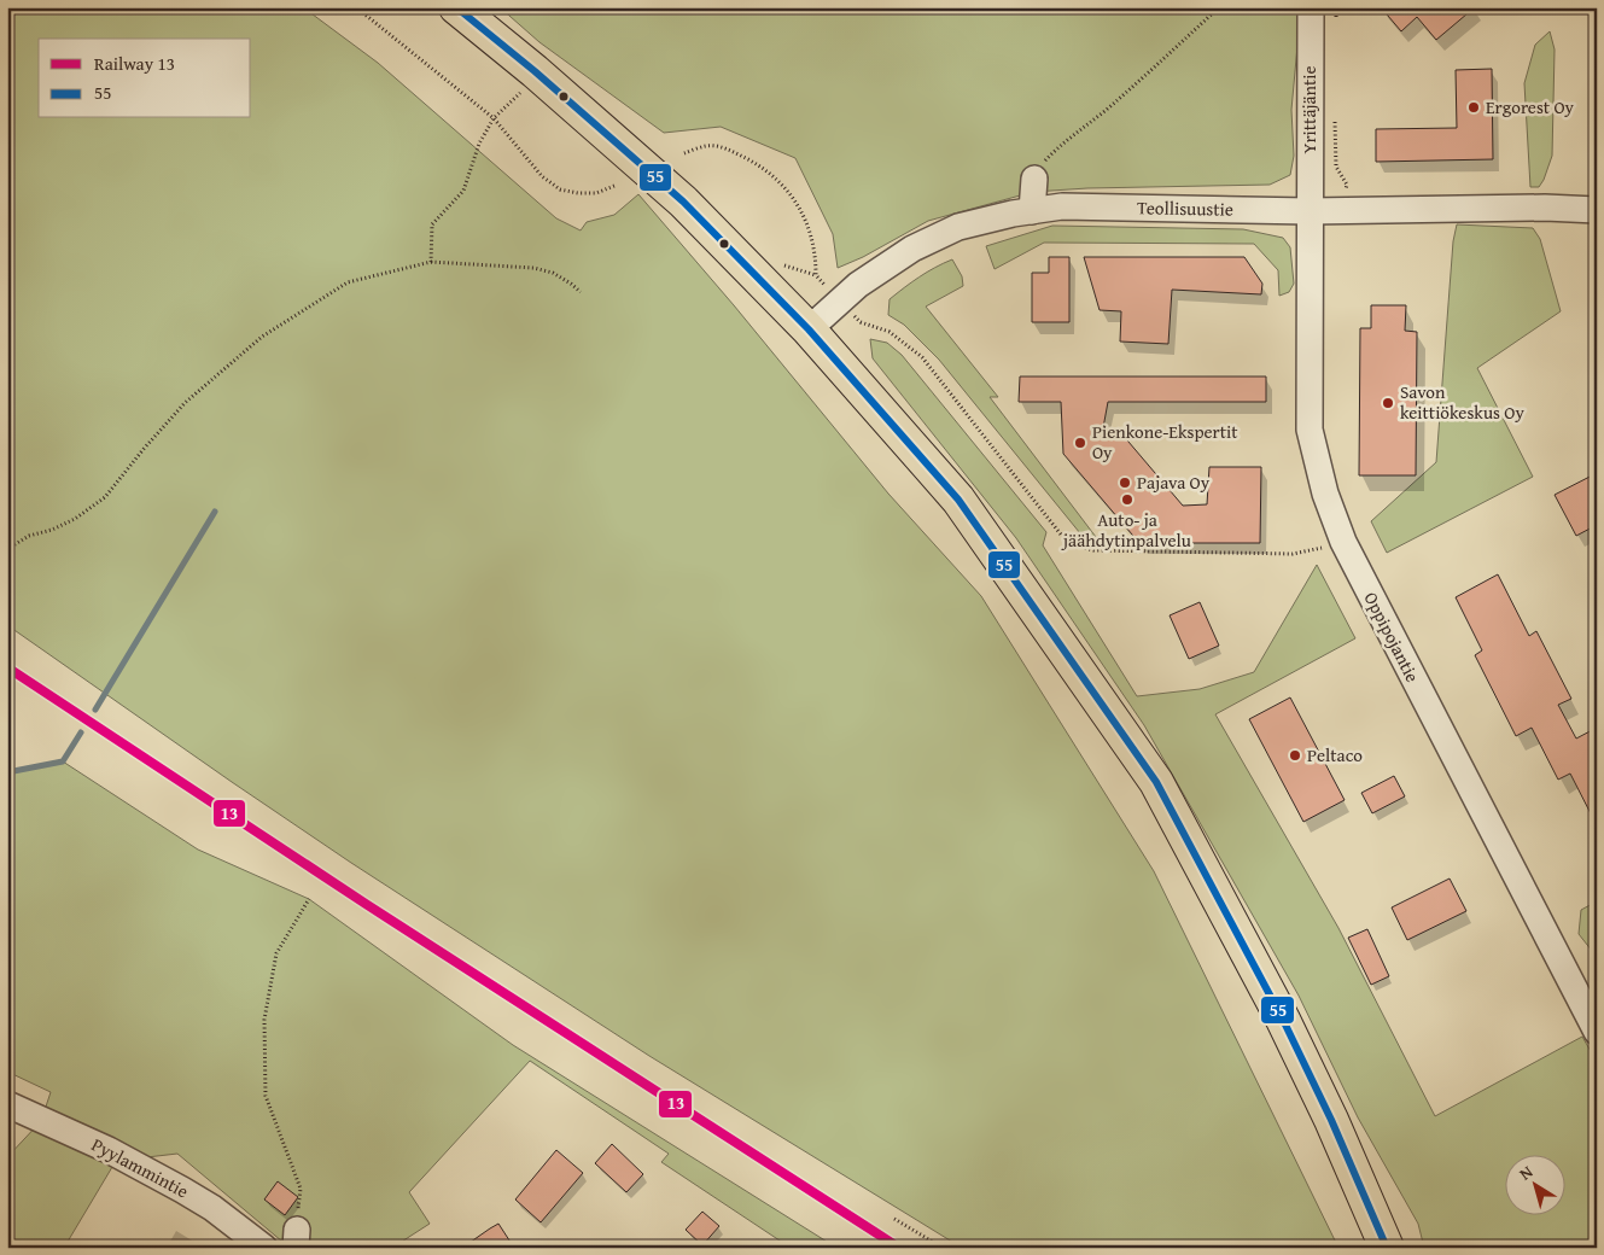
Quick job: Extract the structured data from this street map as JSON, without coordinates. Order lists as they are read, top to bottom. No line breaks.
{"streets":{"street":["Yrittäjäntie","Teollisuustie","Oppipojantie","Pyylammintie"]},"crossings":[["Yrittäjäntie","Teollisuustie"],["Yrittäjäntie","Oppipojantie"],["Teollisuustie","Oppipojantie"]],"places":["Ergorest Oy","Savon keittiökeskus Oy","Pienkone-Ekspertit Oy","Pajava Oy","Auto- ja jäähdytinpalvelu","Peltaco"],"lines":["transit line 55","rail line 13"],"legend":["Railway 13","55"],"north":"top left"}
